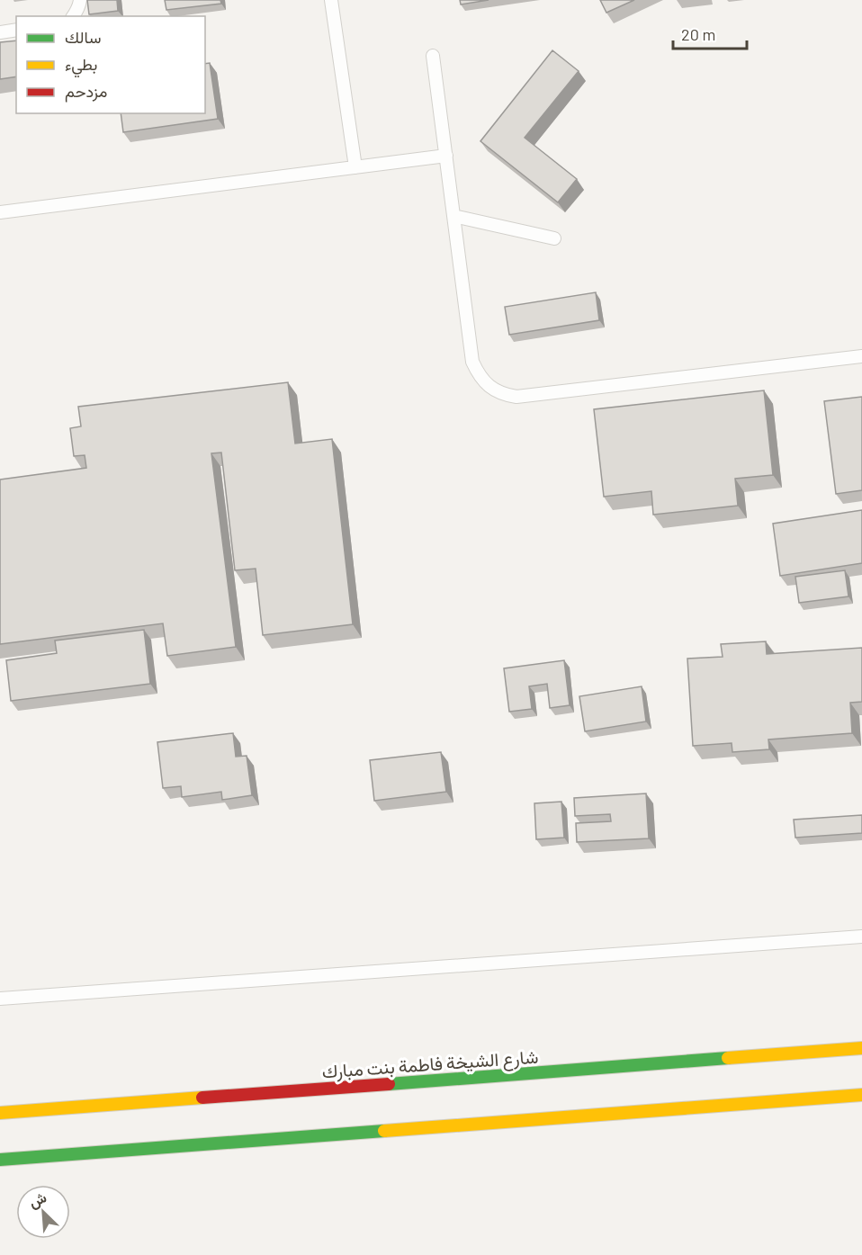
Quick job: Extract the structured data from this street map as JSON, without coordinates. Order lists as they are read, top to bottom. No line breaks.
{"streets":{"street":["شارع الشيخة فاطمة بنت مبارك"]},"legend":["سالك","بطيء","مزدحم"],"scale_bar":"20 m","north":"top left"}
